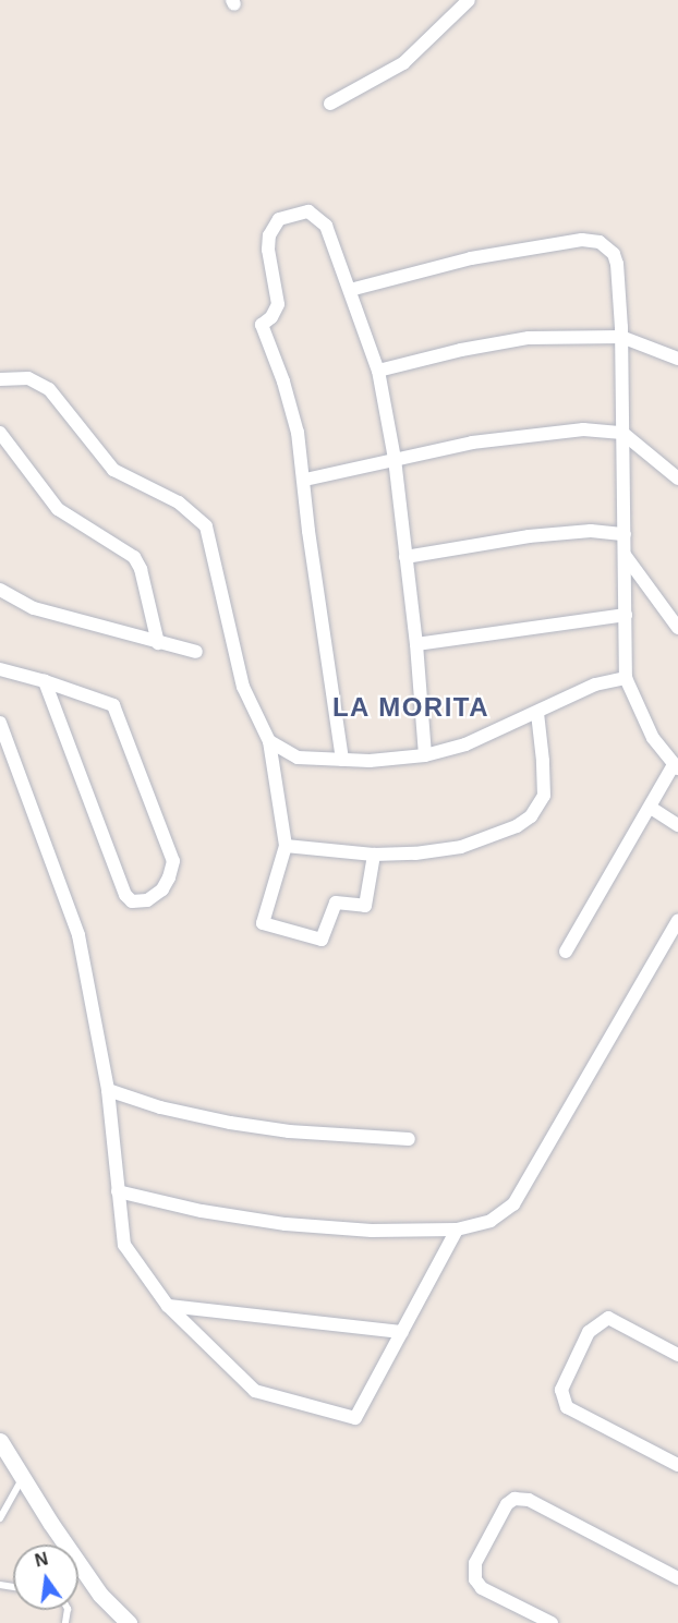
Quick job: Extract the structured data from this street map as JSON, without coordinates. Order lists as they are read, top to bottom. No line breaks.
{"districts":["LA MORITA"],"north":"top"}
